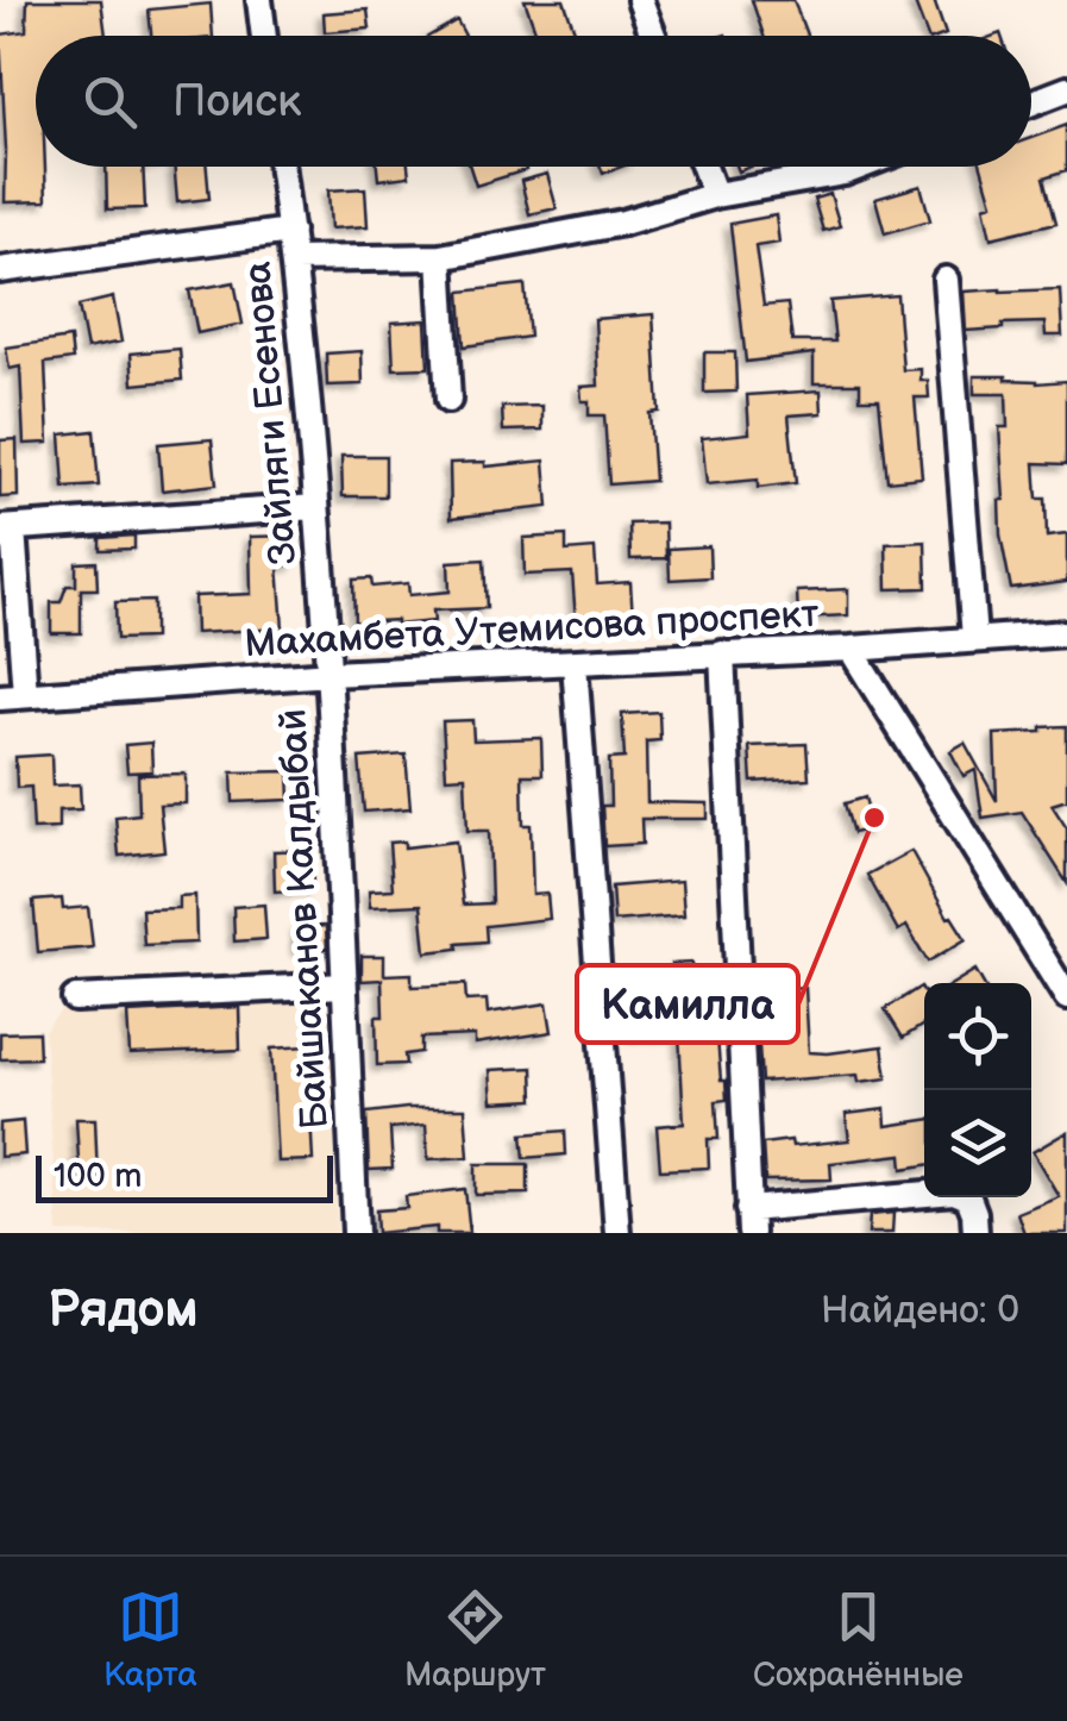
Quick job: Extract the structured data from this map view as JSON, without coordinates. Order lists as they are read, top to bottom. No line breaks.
{"streets":{"street":["Зайляги Есенова","Махамбета Утемисова проспект","Байшаканов Калдыбай"]},"crossings":[["Зайляги Есенова","Махамбета Утемисова проспект"],["Зайляги Есенова","Байшаканов Калдыбай"],["Махамбета Утемисова проспект","Байшаканов Калдыбай"]],"places":["Камилла"],"scale_bar":"100 m","page":{"search":"Поиск","scale":"100 m","heading":["Рядом","Найдено: 0"],"nav":["Карта","Маршрут","Сохранённые"]}}
